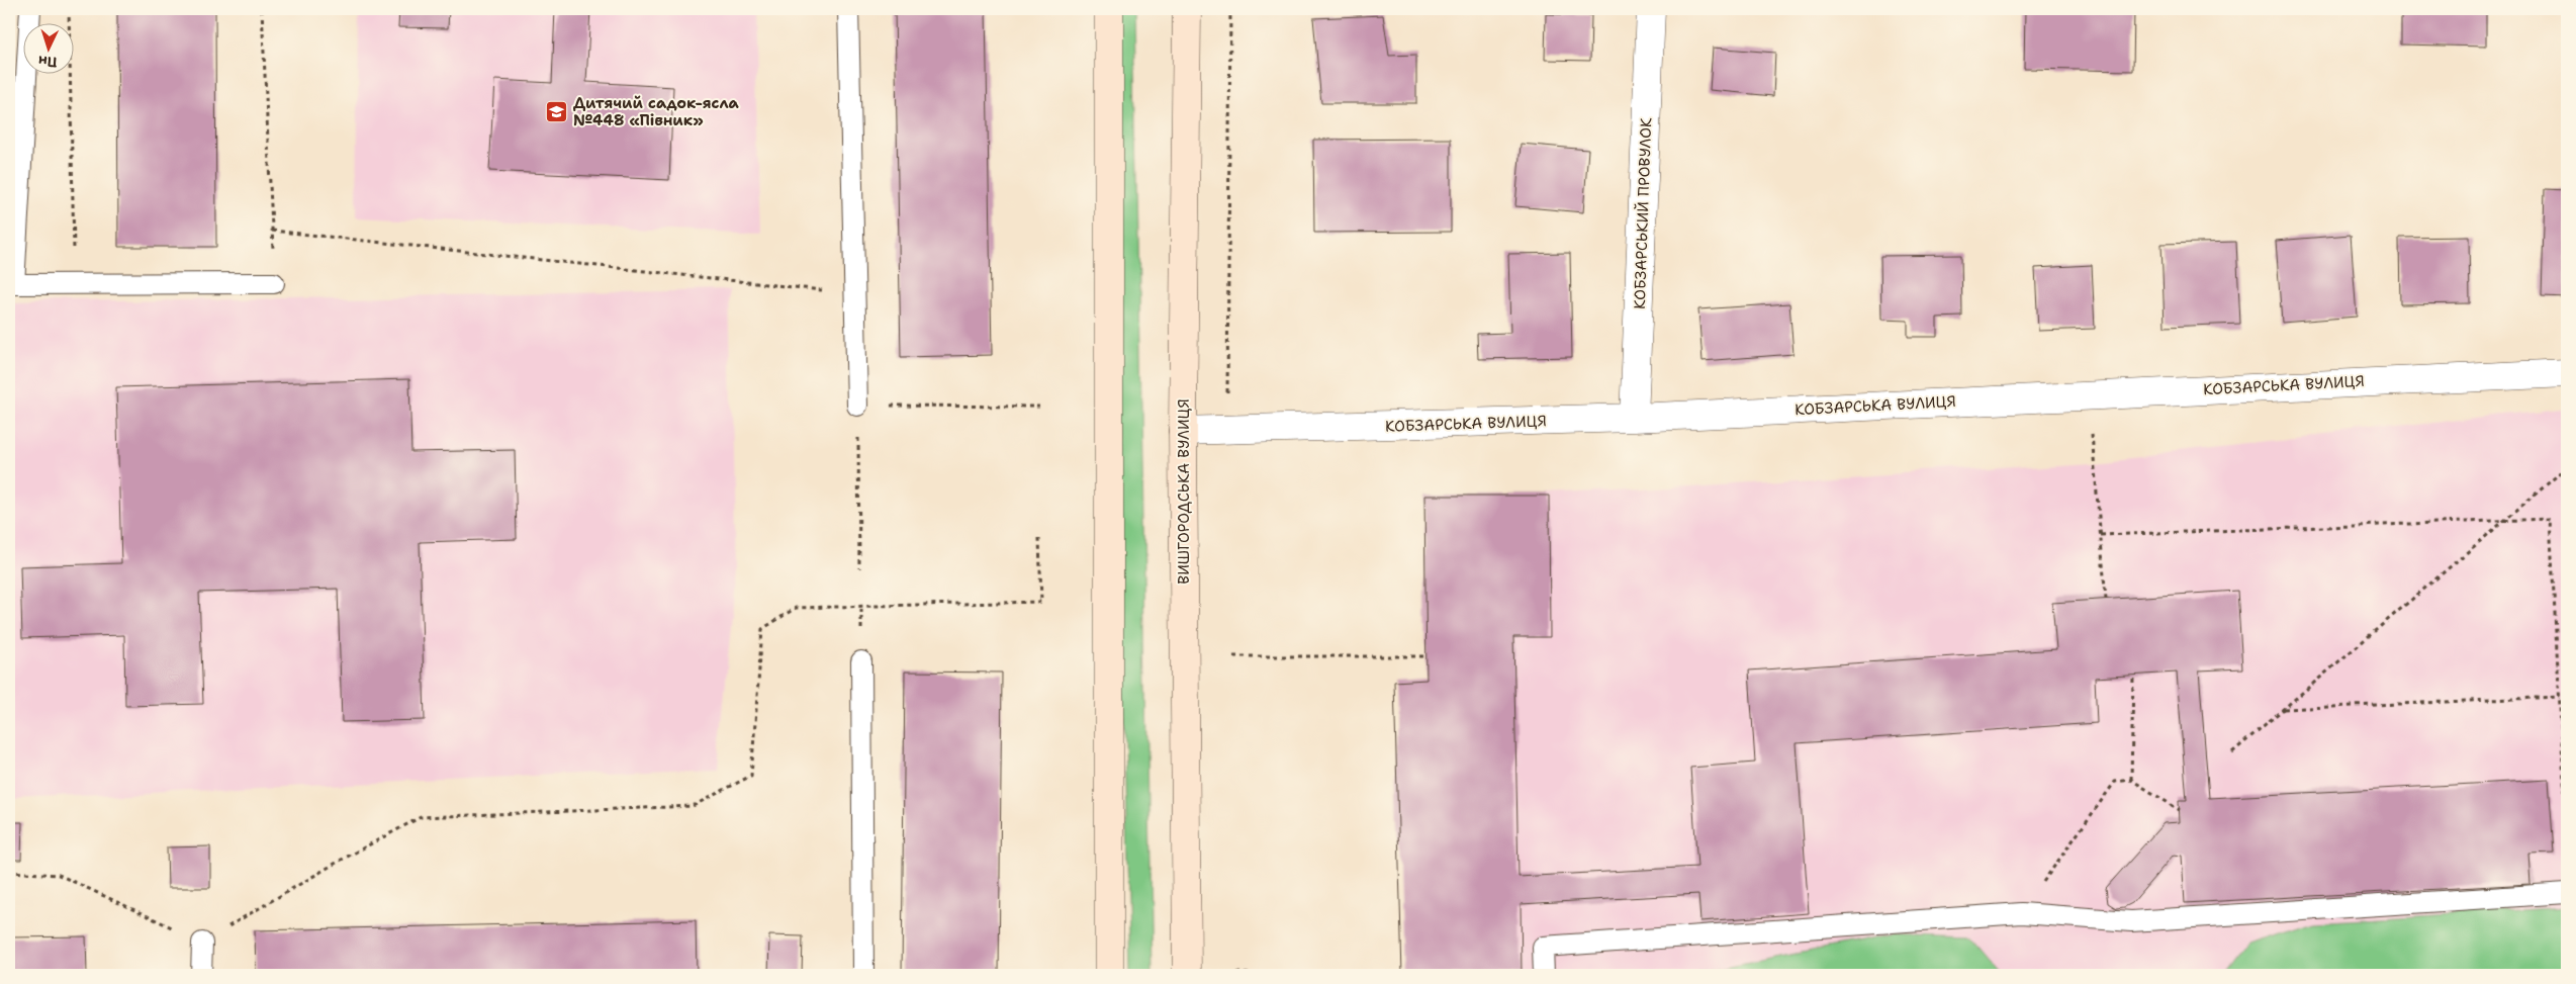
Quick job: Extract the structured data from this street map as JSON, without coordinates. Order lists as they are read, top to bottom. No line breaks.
{"streets":{"main road":["ВИШГОРОДСЬКА ВУЛИЦЯ"],"street":["КОБЗАРСЬКИЙ ПРОВУЛОК","КОБЗАРСЬКА ВУЛИЦЯ"]},"crossings":[["КОБЗАРСЬКИЙ ПРОВУЛОК","КОБЗАРСЬКА ВУЛИЦЯ"],["КОБЗАРСЬКА ВУЛИЦЯ","ВИШГОРОДСЬКА ВУЛИЦЯ"]],"places":{"school or university":["Дитячий садок-ясла №448 «Півник»"]},"north":"bottom"}
